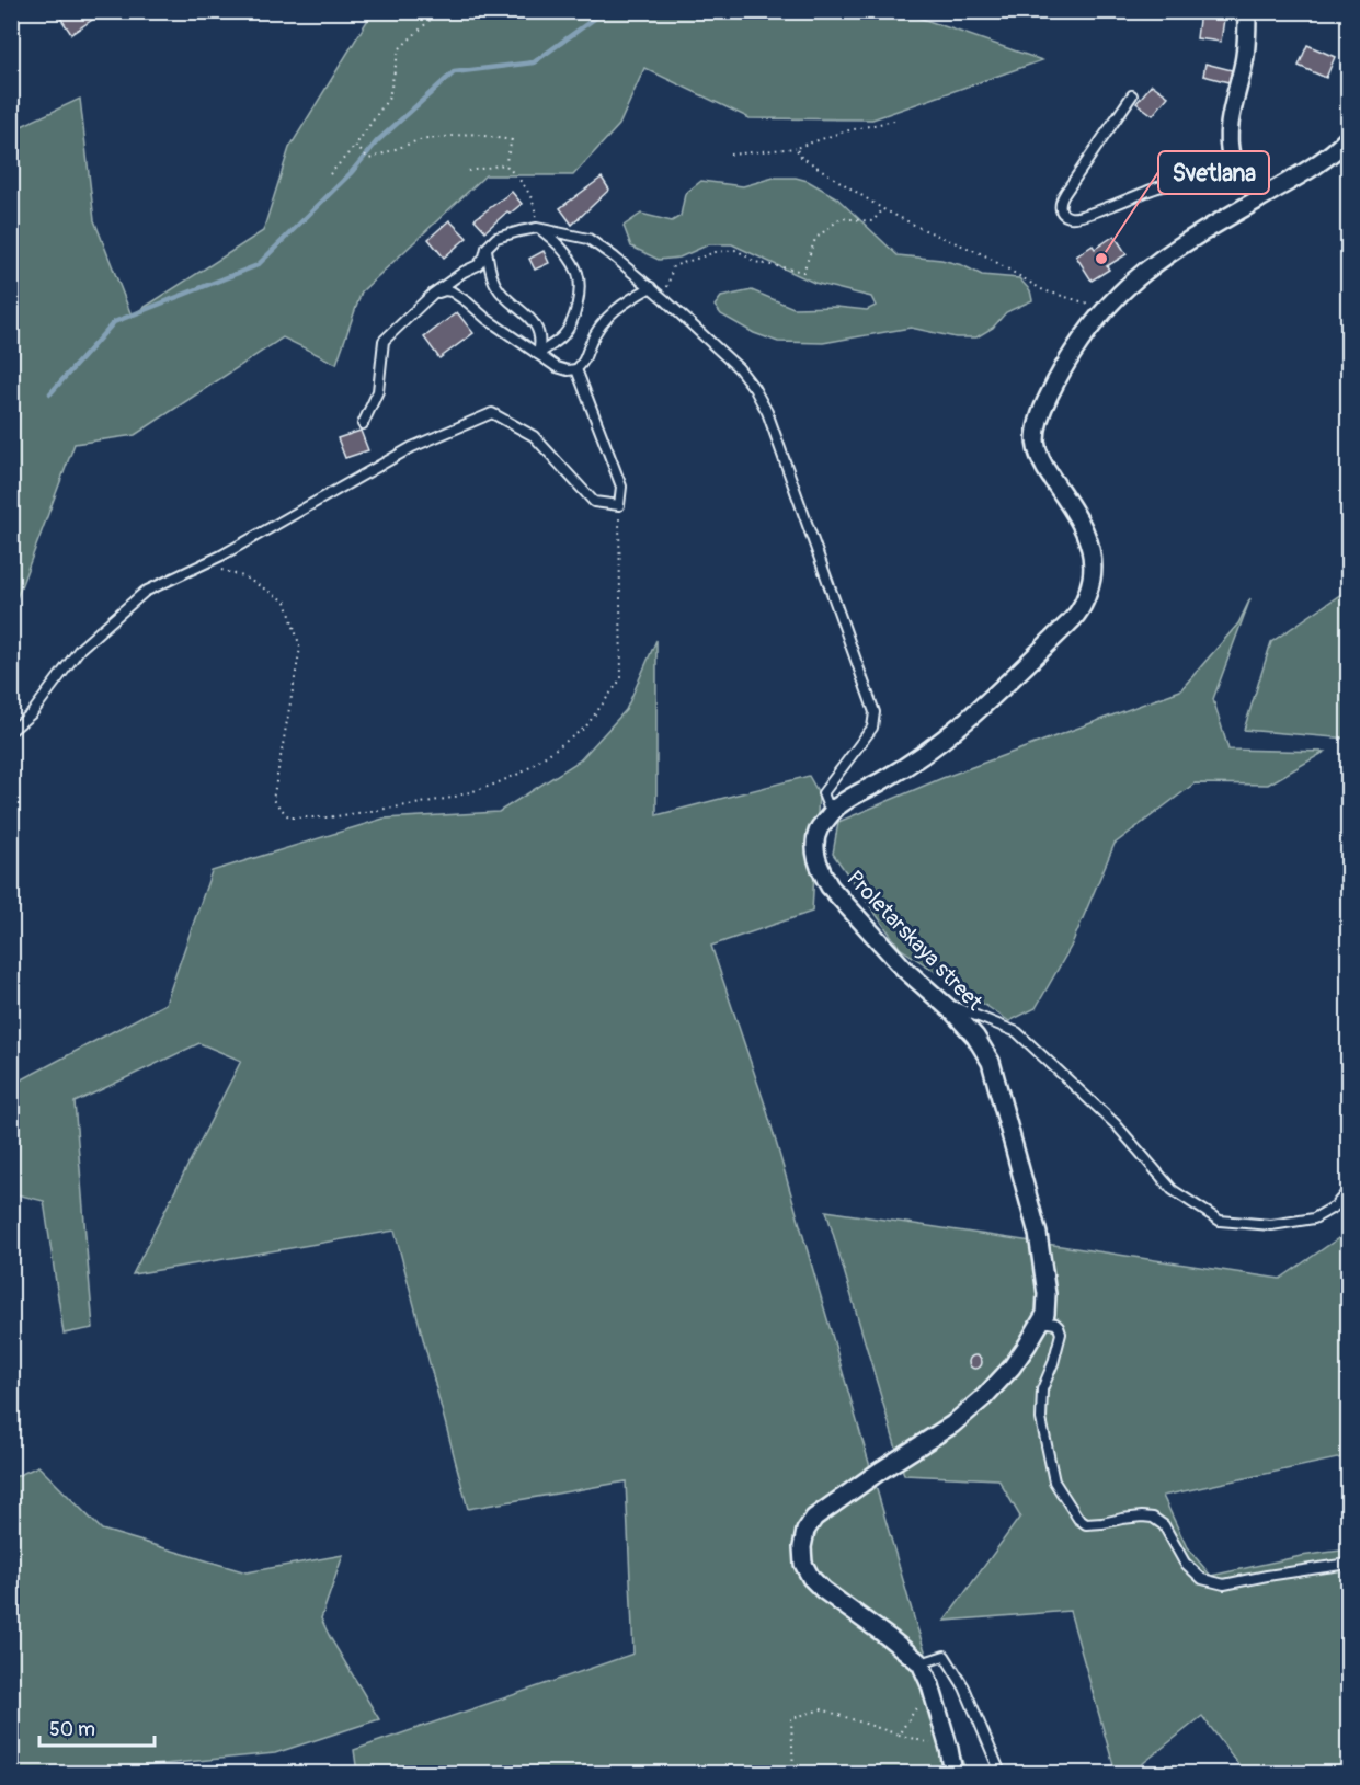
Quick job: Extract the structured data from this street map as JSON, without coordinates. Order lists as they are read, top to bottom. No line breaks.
{"streets":{"street":["Proletarskaya street"]},"places":["Svetlana"],"scale_bar":"50 m"}
